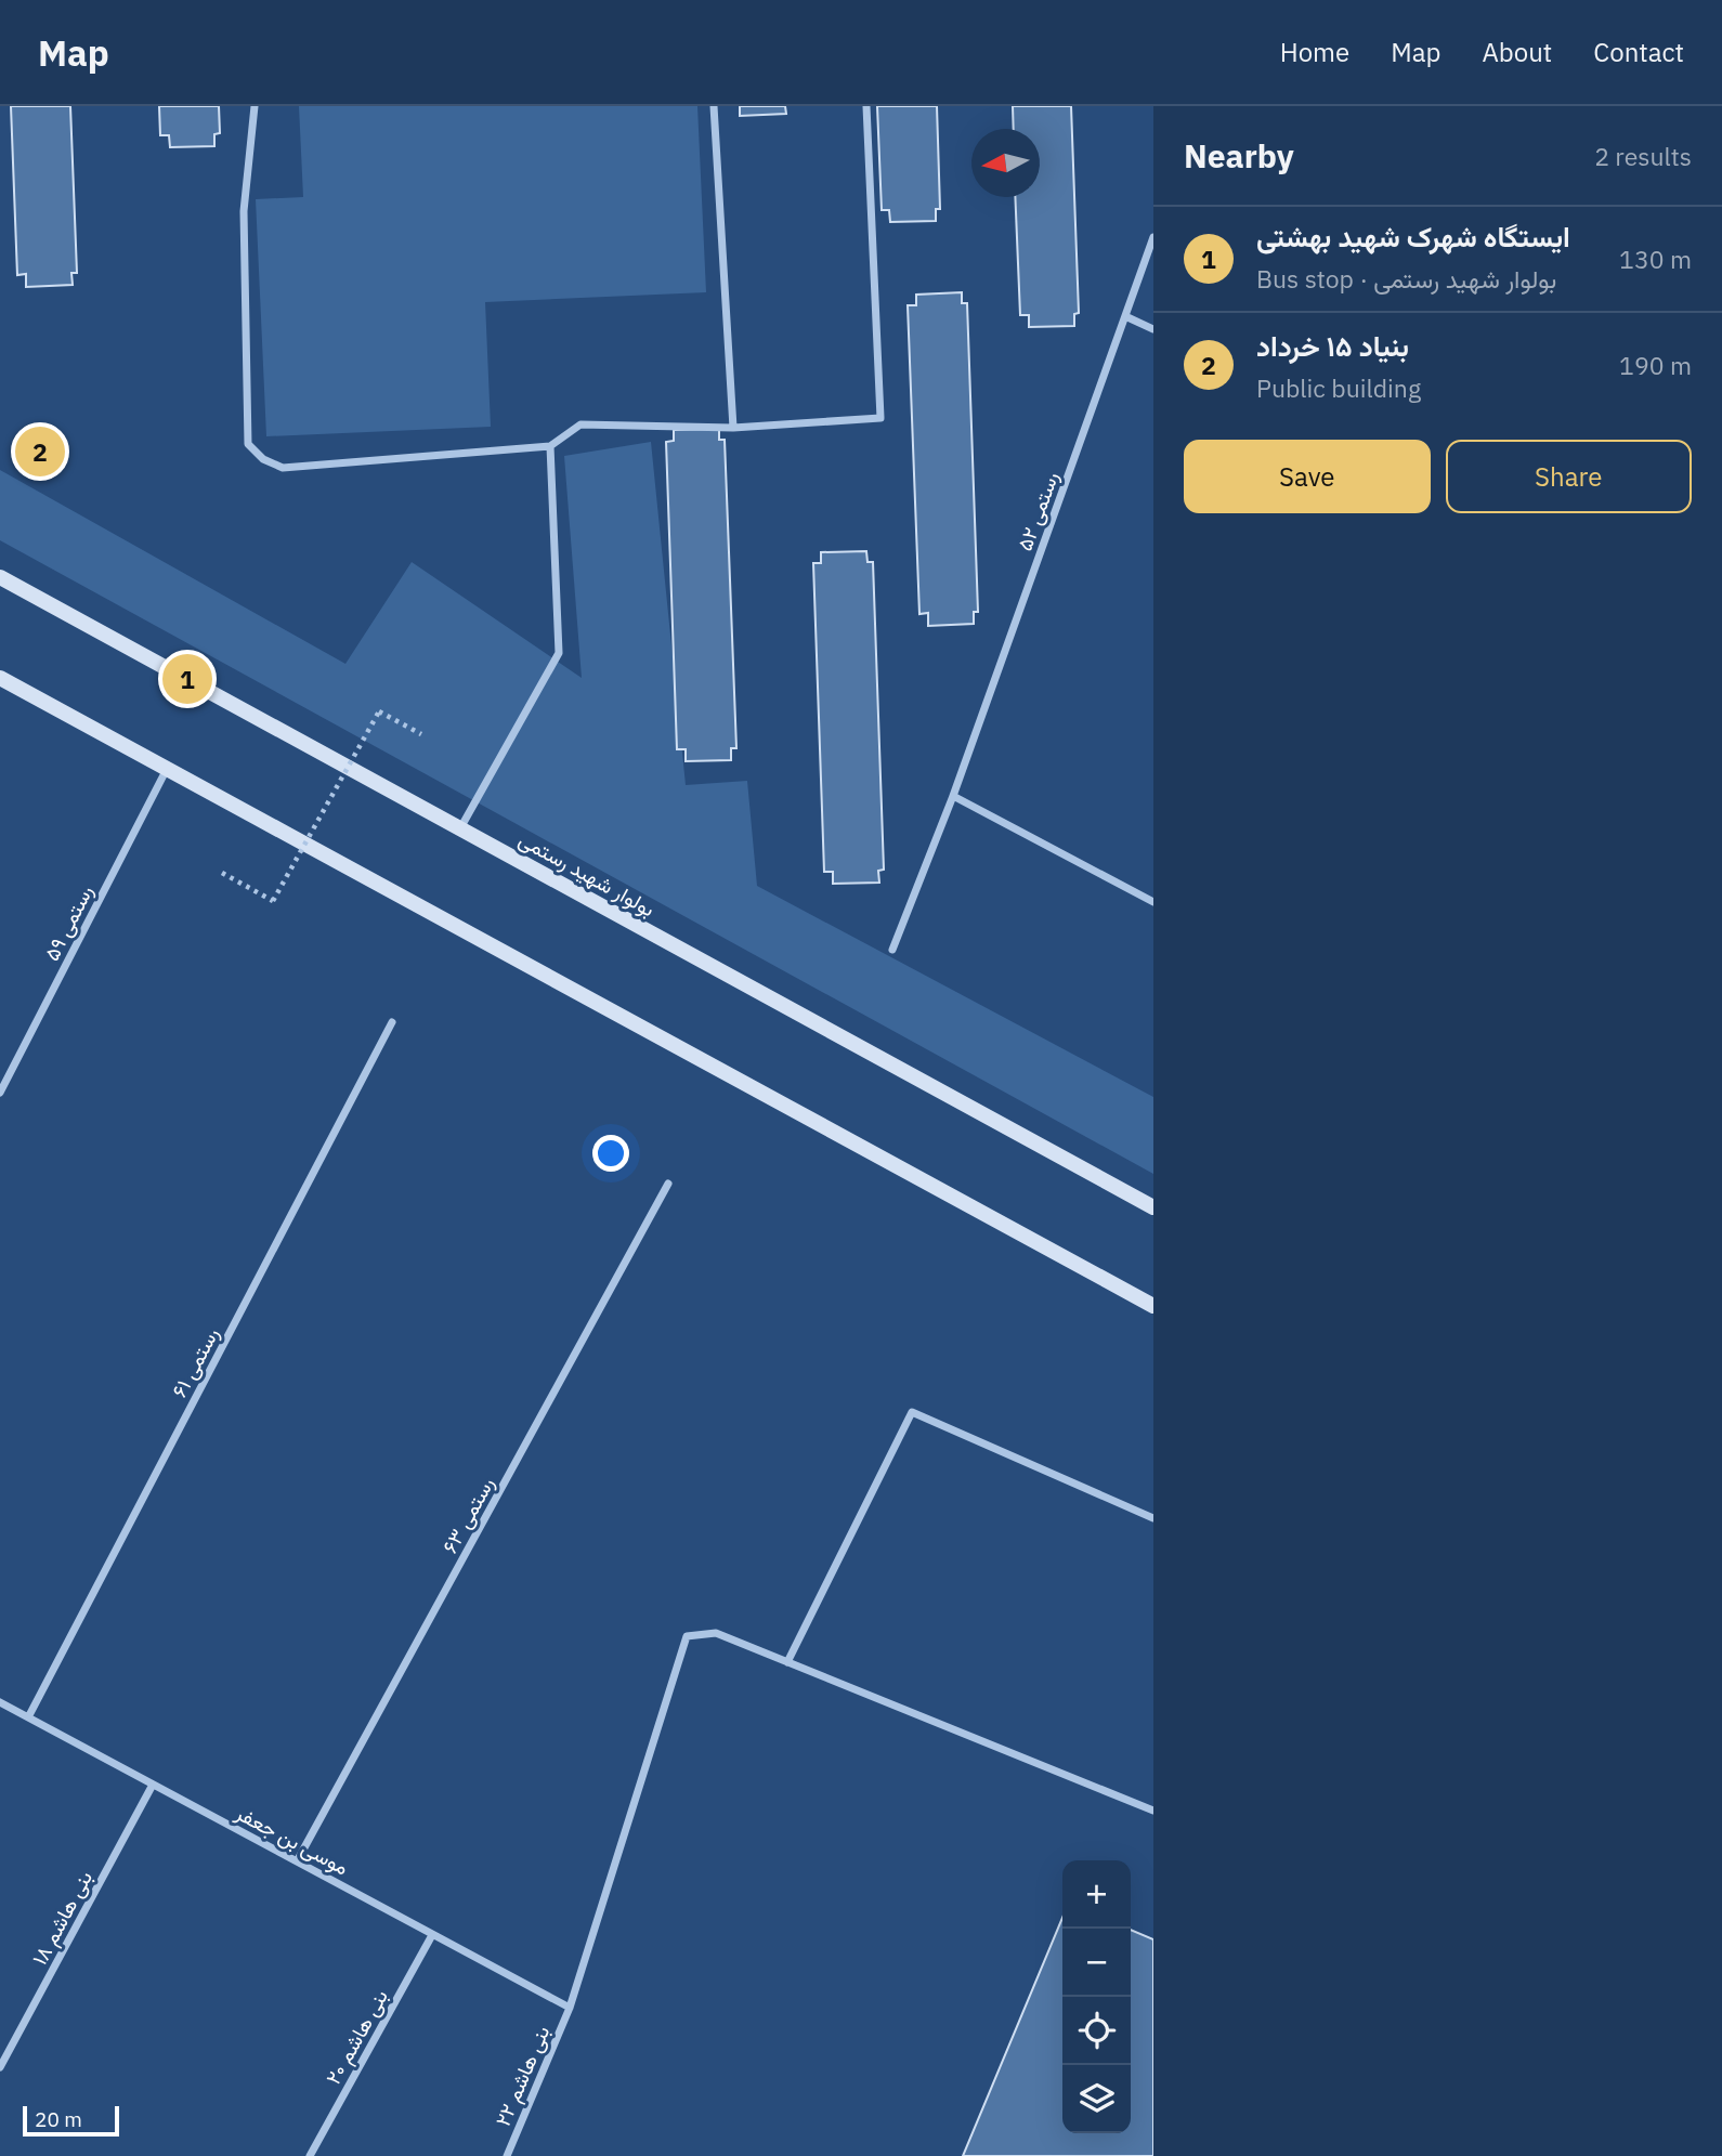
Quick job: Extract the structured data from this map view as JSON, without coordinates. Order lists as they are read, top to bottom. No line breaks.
{"streets":{"main road":["بولوار شهید رستمی"],"street":["رستمی ۵۲","رستمی ۵۹","رستمی ۶۱","رستمی ۶۳","موسی بن جعفر","بنی هاشم ۱۸","بنی هاشم ۲۰","بنی هاشم ۲۲"]},"crossings":[["رستمی ۶۱","موسی بن جعفر"],["رستمی ۶۳","موسی بن جعفر"],["موسی بن جعفر","بنی هاشم ۱۸"],["موسی بن جعفر","بنی هاشم ۲۰"],["موسی بن جعفر","بنی هاشم ۲۲"]],"scale_bar":"20 m","north":"left","page":{"header":"Map","nav":["Home","Map","About","Contact"],"heading":["Nearby","2 results"],"list":[{"mark":"1","name":"ایستگاه شهرک شهید بهشتی","note":"Bus stop · بولوار شهید رستمی","value":"130 m"},{"mark":"2","name":"بنیاد ۱۵ خرداد","note":"Public building","value":"190 m"}],"buttons":["Save","Share"],"pins":["2","1"],"map_buttons":["+","−"],"scale":"20 m"}}
